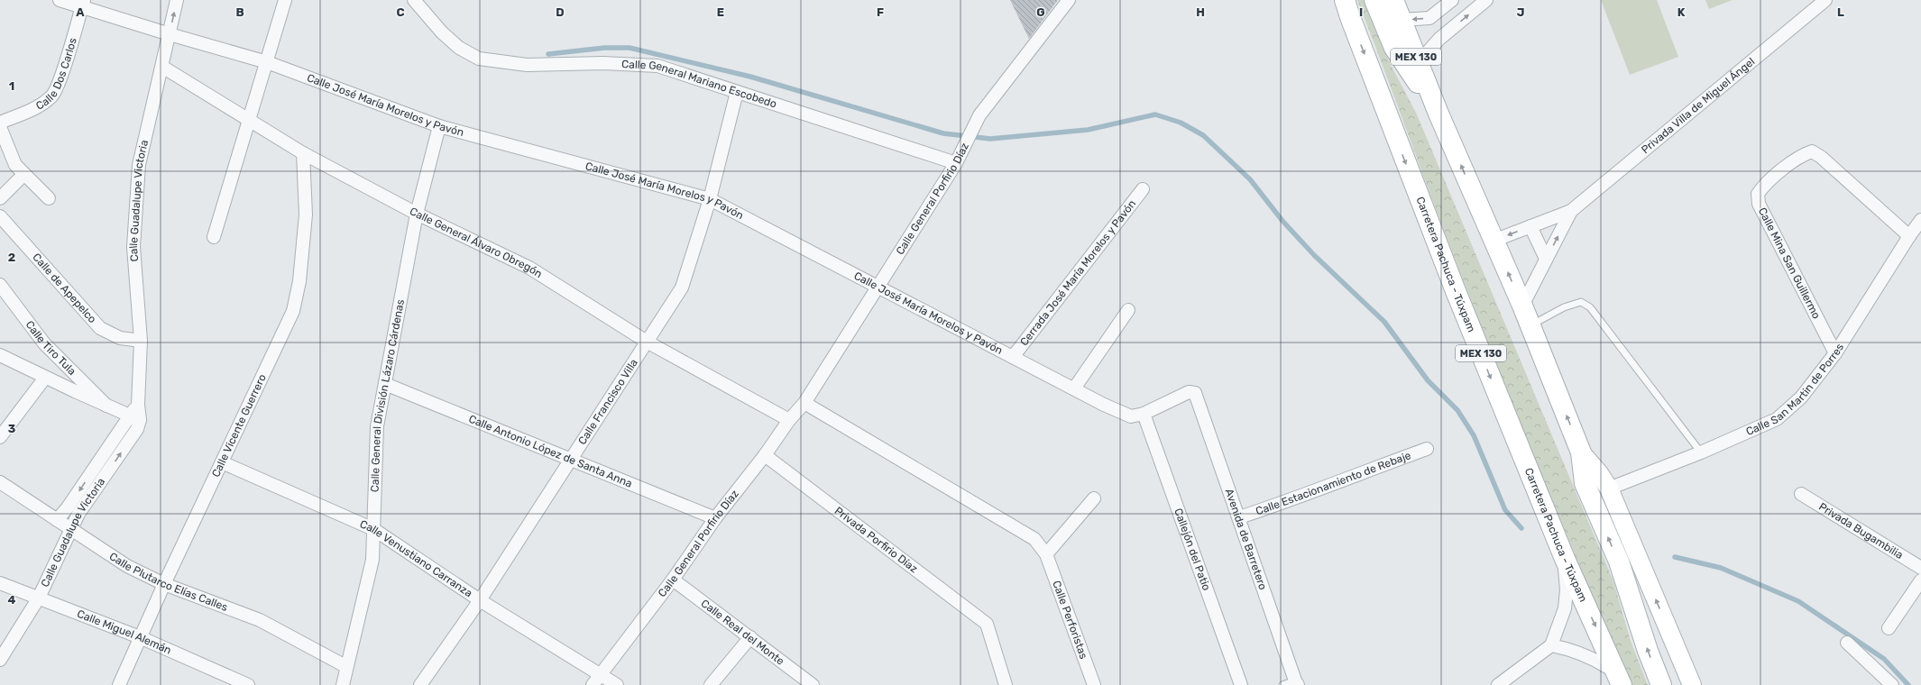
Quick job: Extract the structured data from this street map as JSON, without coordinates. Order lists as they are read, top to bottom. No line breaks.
{"streets":{"main road":["MEX 130","Carretera Pachuca - Túxpam"],"street":["Calle Dos Carlos","Calle General Mariano Escobedo","Calle José María Morelos y Pavón","Privada Villa de Miguel Ángel","Calle General Porfirio Díaz","Calle Guadalupe Victoria","Calle General Álvaro Obregón","Calle Mina San Guillermo","Cerrada José María Morelos y Pavón","Calle de Apepelco","Calle Tiro Tula","Calle San Martin de Porres","Calle General División Lázaro Cárdenas","Calle Francisco Villa","Calle Vicente Guerrero","Calle Antonio López de Santa Anna","Calle Estacionamiento de Rebaje","Privada Bugambilia","Avenida de Barretero","Privada Porfirio Díaz","Callejón del Patio","Calle Venustiano Carranza","Calle Plutarco Elías Calles","Calle Perforistas","Calle Miguel Alemán","Calle Real del Monte"]},"crossings":[["MEX 130","Privada Villa de Miguel Ángel"],["MEX 130","Calle San Martin de Porres"],["Calle General Mariano Escobedo","Calle General Porfirio Díaz"],["Calle General Mariano Escobedo","Calle Francisco Villa"],["Calle José María Morelos y Pavón","Calle General Porfirio Díaz"],["Calle José María Morelos y Pavón","Calle Guadalupe Victoria"],["Calle José María Morelos y Pavón","Cerrada José María Morelos y Pavón"],["Calle José María Morelos y Pavón","Calle General División Lázaro Cárdenas"],["Calle José María Morelos y Pavón","Calle Francisco Villa"],["Calle José María Morelos y Pavón","Avenida de Barretero"],["Calle José María Morelos y Pavón","Callejón del Patio"],["Calle General Porfirio Díaz","Calle General Álvaro Obregón"],["Calle General Porfirio Díaz","Calle Antonio López de Santa Anna"],["Calle General Porfirio Díaz","Privada Porfirio Díaz"],["Calle General Porfirio Díaz","Calle Venustiano Carranza"],["Calle General Porfirio Díaz","Calle Real del Monte"],["Calle Guadalupe Victoria","Calle General Álvaro Obregón"],["Calle Guadalupe Victoria","Calle de Apepelco"],["Calle Guadalupe Victoria","Calle Plutarco Elías Calles"],["Calle Guadalupe Victoria","Calle Miguel Alemán"],["Calle General Álvaro Obregón","Calle General División Lázaro Cárdenas"],["Calle General Álvaro Obregón","Calle Francisco Villa"],["Calle General Álvaro Obregón","Calle Vicente Guerrero"],["Calle Mina San Guillermo","Calle San Martin de Porres"],["Calle General División Lázaro Cárdenas","Calle Antonio López de Santa Anna"],["Calle General División Lázaro Cárdenas","Calle Venustiano Carranza"],["Calle General División Lázaro Cárdenas","Calle Plutarco Elías Calles"],["Calle Francisco Villa","Calle Antonio López de Santa Anna"],["Calle Francisco Villa","Calle Venustiano Carranza"],["Calle Vicente Guerrero","Calle Venustiano Carranza"],["Calle Vicente Guerrero","Calle Plutarco Elías Calles"],["Calle Vicente Guerrero","Calle Miguel Alemán"],["Calle Estacionamiento de Rebaje","Avenida de Barretero"],["Avenida de Barretero","Callejón del Patio"]],"grid":{"columns":["A","B","C","D","E","F","G","H","I","J","K","L"],"rows":["1","2","3","4"]}}
